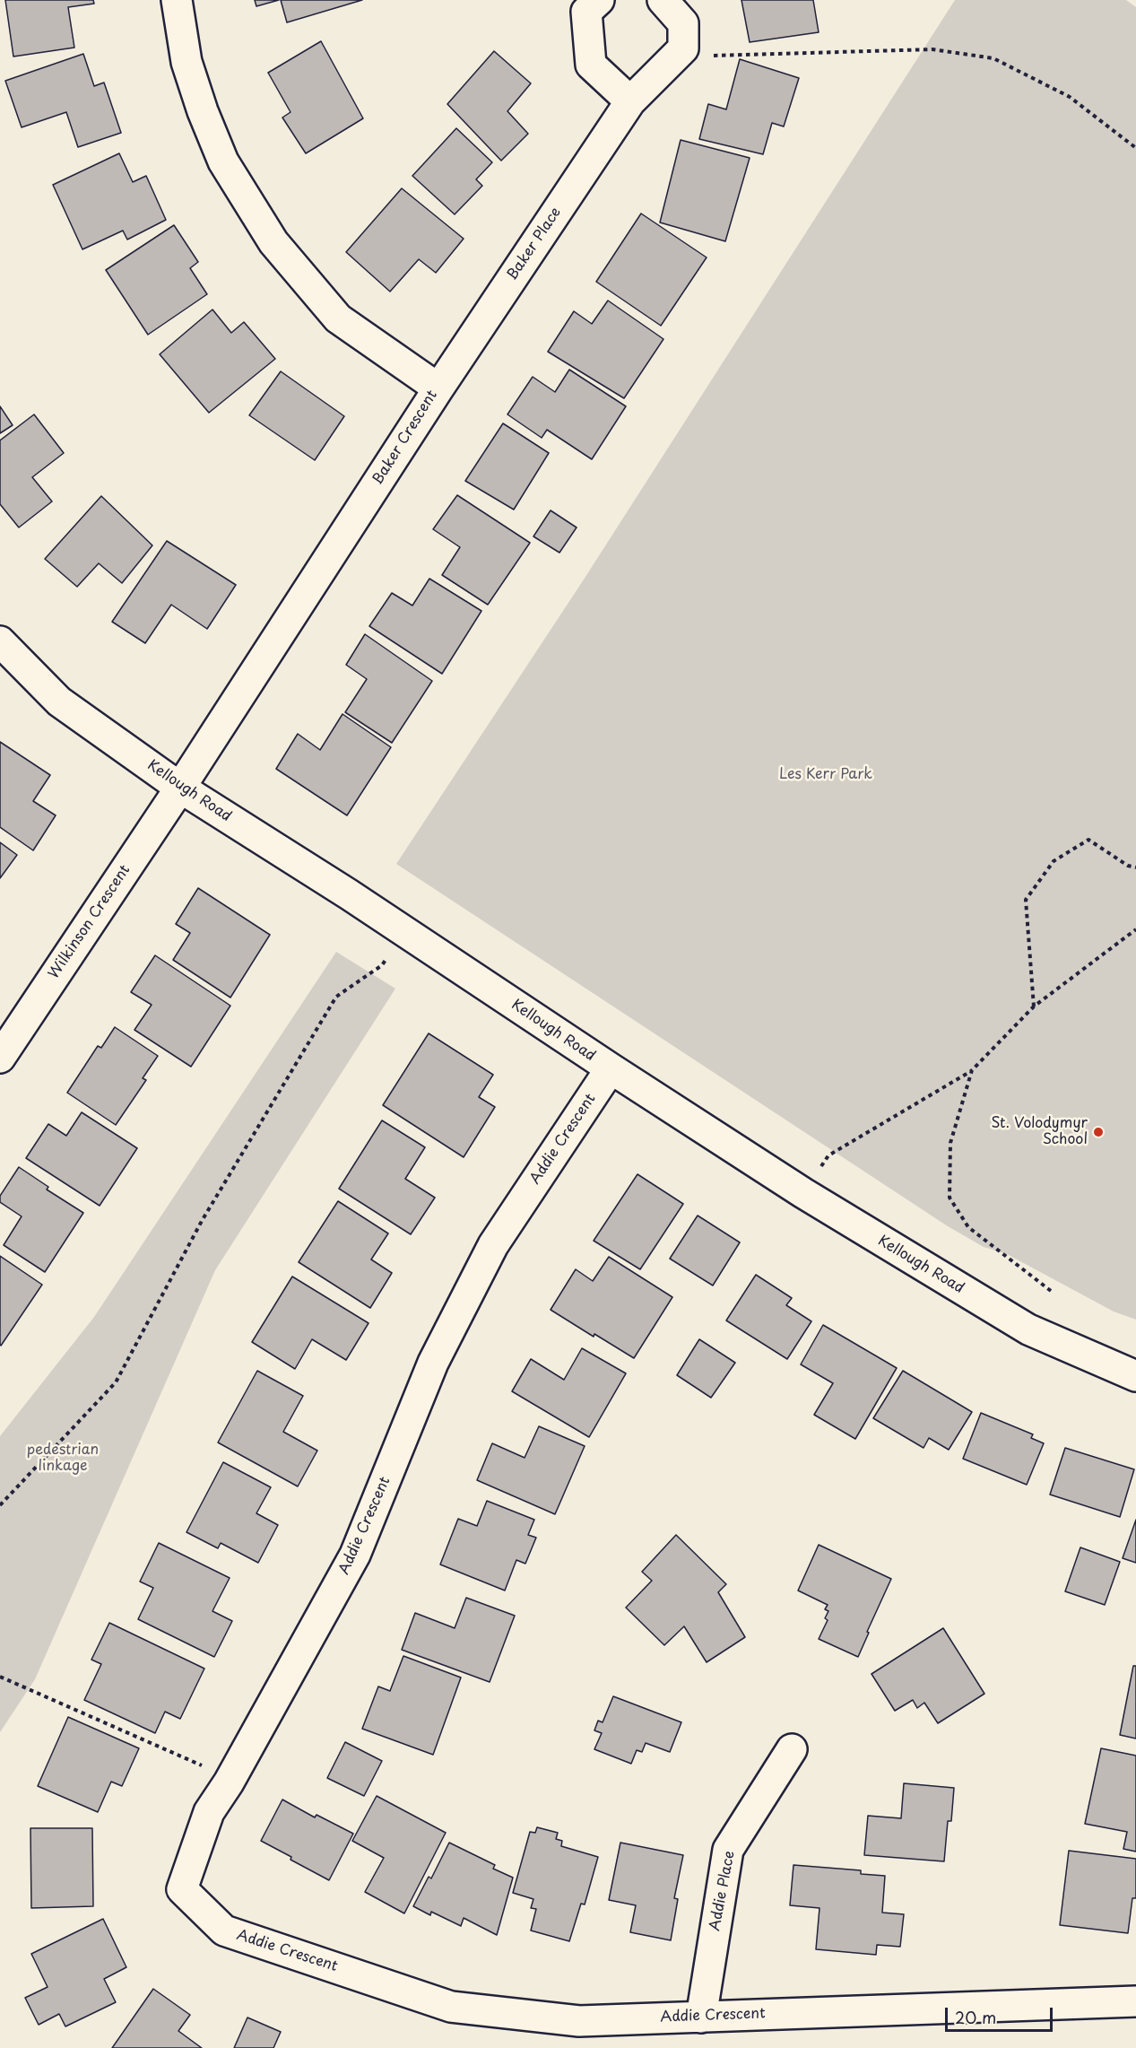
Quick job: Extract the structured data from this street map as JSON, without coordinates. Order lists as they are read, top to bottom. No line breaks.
{"streets":{"street":["Baker Place","Baker Crescent","Kellough Road","Wilkinson Crescent","Addie Crescent","Addie Place"]},"crossings":[["Baker Place","Baker Crescent"],["Baker Crescent","Kellough Road"],["Baker Crescent","Wilkinson Crescent"],["Kellough Road","Wilkinson Crescent"],["Kellough Road","Addie Crescent"],["Addie Crescent","Addie Place"]],"parks":["Les Kerr Park","pedestrian linkage"],"places":["St. Volodymyr School"],"scale_bar":"20 m"}
